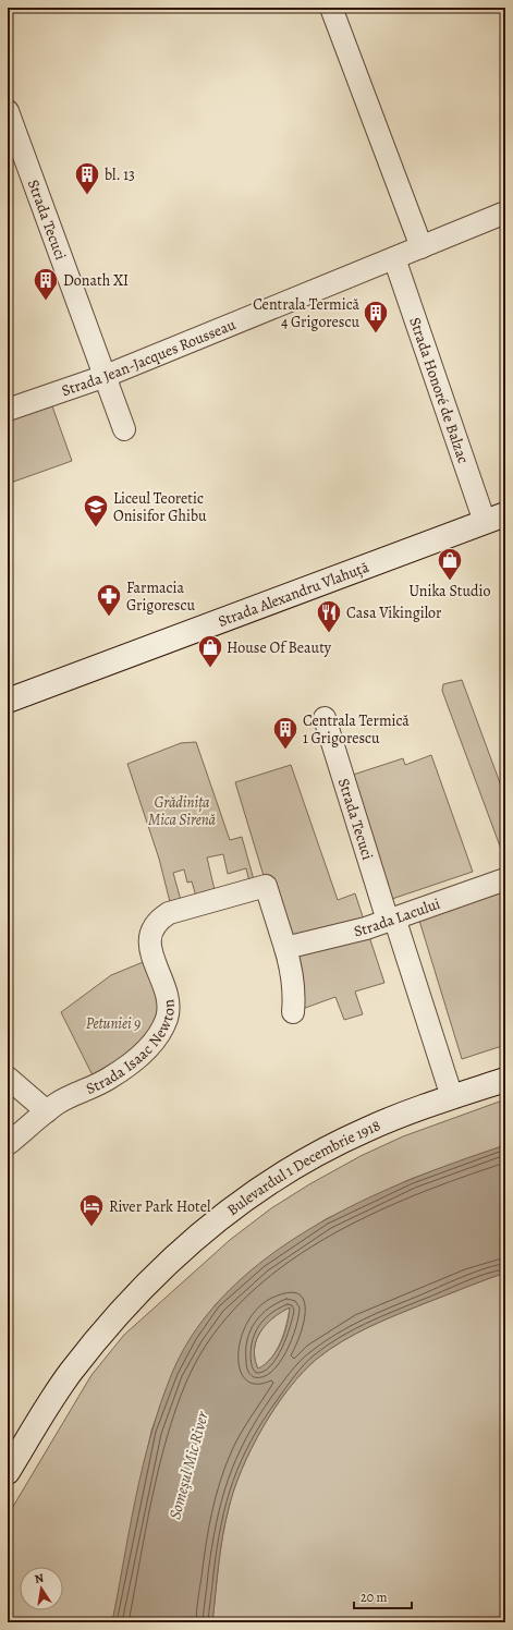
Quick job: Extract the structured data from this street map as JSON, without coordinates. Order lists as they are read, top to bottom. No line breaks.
{"streets":{"main road":["Strada Alexandru Vlahuță","Bulevardul 1 Decembrie 1918"],"street":["Strada Tecuci","Strada Jean-Jacques Rousseau","Strada Honoré de Balzac","Strada Lacului","Strada Isaac Newton"]},"crossings":[["Strada Tecuci","Strada Jean-Jacques Rousseau"],["Strada Tecuci","Strada Lacului"],["Strada Tecuci","Bulevardul 1 Decembrie 1918"],["Strada Jean-Jacques Rousseau","Strada Honoré de Balzac"],["Strada Honoré de Balzac","Strada Alexandru Vlahuță"],["Strada Lacului","Strada Isaac Newton"]],"water":["Someşul Mic River"],"parks":["Grădinița Mica Sirenă","Petuniei 9"],"places":{"building":["bl. 13","Donath XI","Centrala Termică 4 Grigorescu","Centrala Termică 1 Grigorescu"],"school or university":["Liceul Teoretic Onisifor Ghibu"],"shop":["Unika Studio","House Of Beauty"],"pharmacy":["Farmacia Grigorescu"],"restaurant":["Casa Vikingilor"],"hotel":["River Park Hotel"]},"scale_bar":"20 m","north":"top"}
